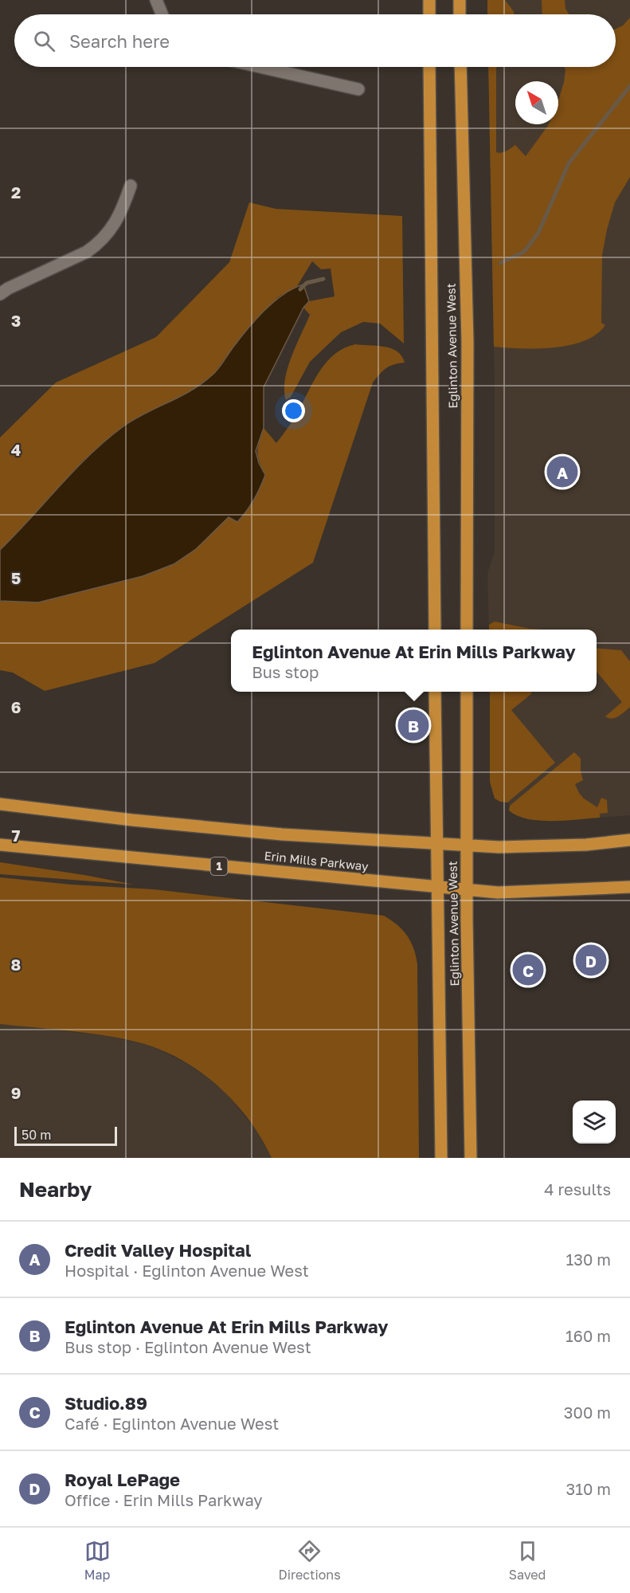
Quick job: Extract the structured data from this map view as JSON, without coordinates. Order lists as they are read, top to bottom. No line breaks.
{"streets":{"main road":["Eglinton Avenue West","Erin Mills Parkway","1"]},"crossings":[["Eglinton Avenue West","Erin Mills Parkway"]],"scale_bar":"50 m","north":"top left","page":{"search":"Search here","pins":["A","B","D","C"],"popup":["Eglinton Avenue At Erin Mills Parkway","Bus stop"],"scale":"50 m","heading":["Nearby","4 results"],"list":[{"mark":"A","name":"Credit Valley Hospital","note":"Hospital · Eglinton Avenue West","value":"130 m"},{"mark":"B","name":"Eglinton Avenue At Erin Mills Parkway","note":"Bus stop · Eglinton Avenue West","value":"160 m"},{"mark":"C","name":"Studio.89","note":"Café · Eglinton Avenue West","value":"300 m"},{"mark":"D","name":"Royal LePage","note":"Office · Erin Mills Parkway","value":"310 m"}],"nav":["Map","Directions","Saved"]},"grid":{"rows":["2","3","4","5","6","7","8","9"]}}
